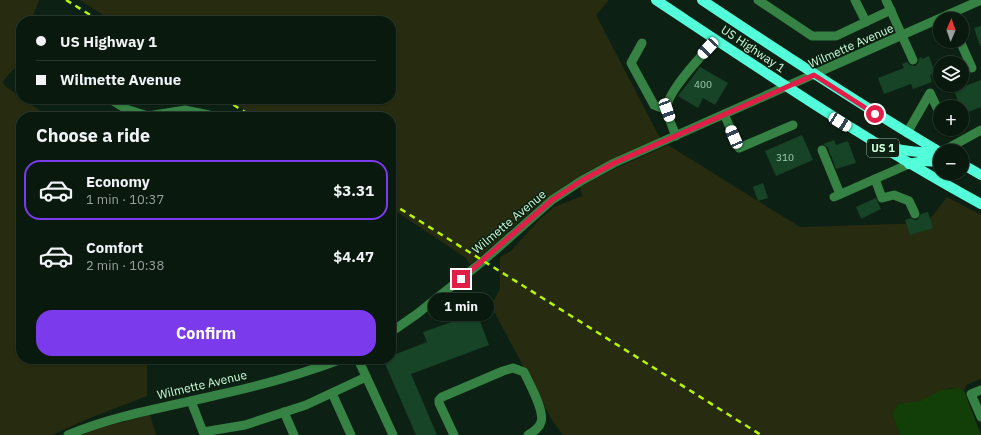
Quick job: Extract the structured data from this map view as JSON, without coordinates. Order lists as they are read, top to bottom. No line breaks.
{"streets":{"main road":["US Highway 1","US 1"],"street":["Wilmette Avenue"]},"crossings":[["Wilmette Avenue","US Highway 1"]],"house_numbers":["400","310"],"north":"top","page":{"map_buttons":["+","−"],"banner":["US Highway 1","Wilmette Avenue"],"heading":"Choose a ride","list":[{"name":"Economy","note":"1 min · 10:37","value":"$3.31"},{"name":"Comfort","note":"2 min · 10:38","value":"$4.47"}],"bubble":"1 min","buttons":"Confirm"}}
